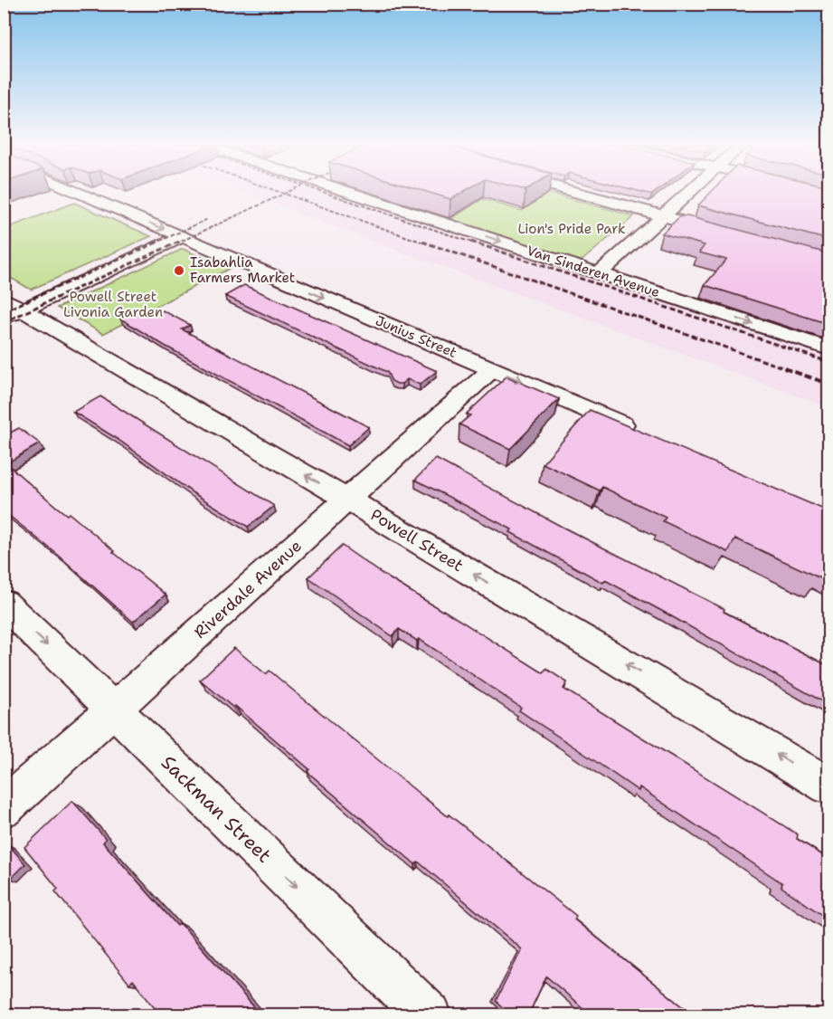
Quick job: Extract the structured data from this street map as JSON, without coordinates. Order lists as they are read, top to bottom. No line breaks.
{"streets":{"street":["Van Sinderen Avenue","Junius Street","Powell Street","Riverdale Avenue","Sackman Street"]},"crossings":[["Junius Street","Riverdale Avenue"],["Powell Street","Riverdale Avenue"],["Riverdale Avenue","Sackman Street"]],"one_way":["Junius Street","Powell Street","Sackman Street"],"parks":["Lion's Pride Park","Powell Street Livonia Garden"],"places":["Isabahlia Farmers Market"]}
